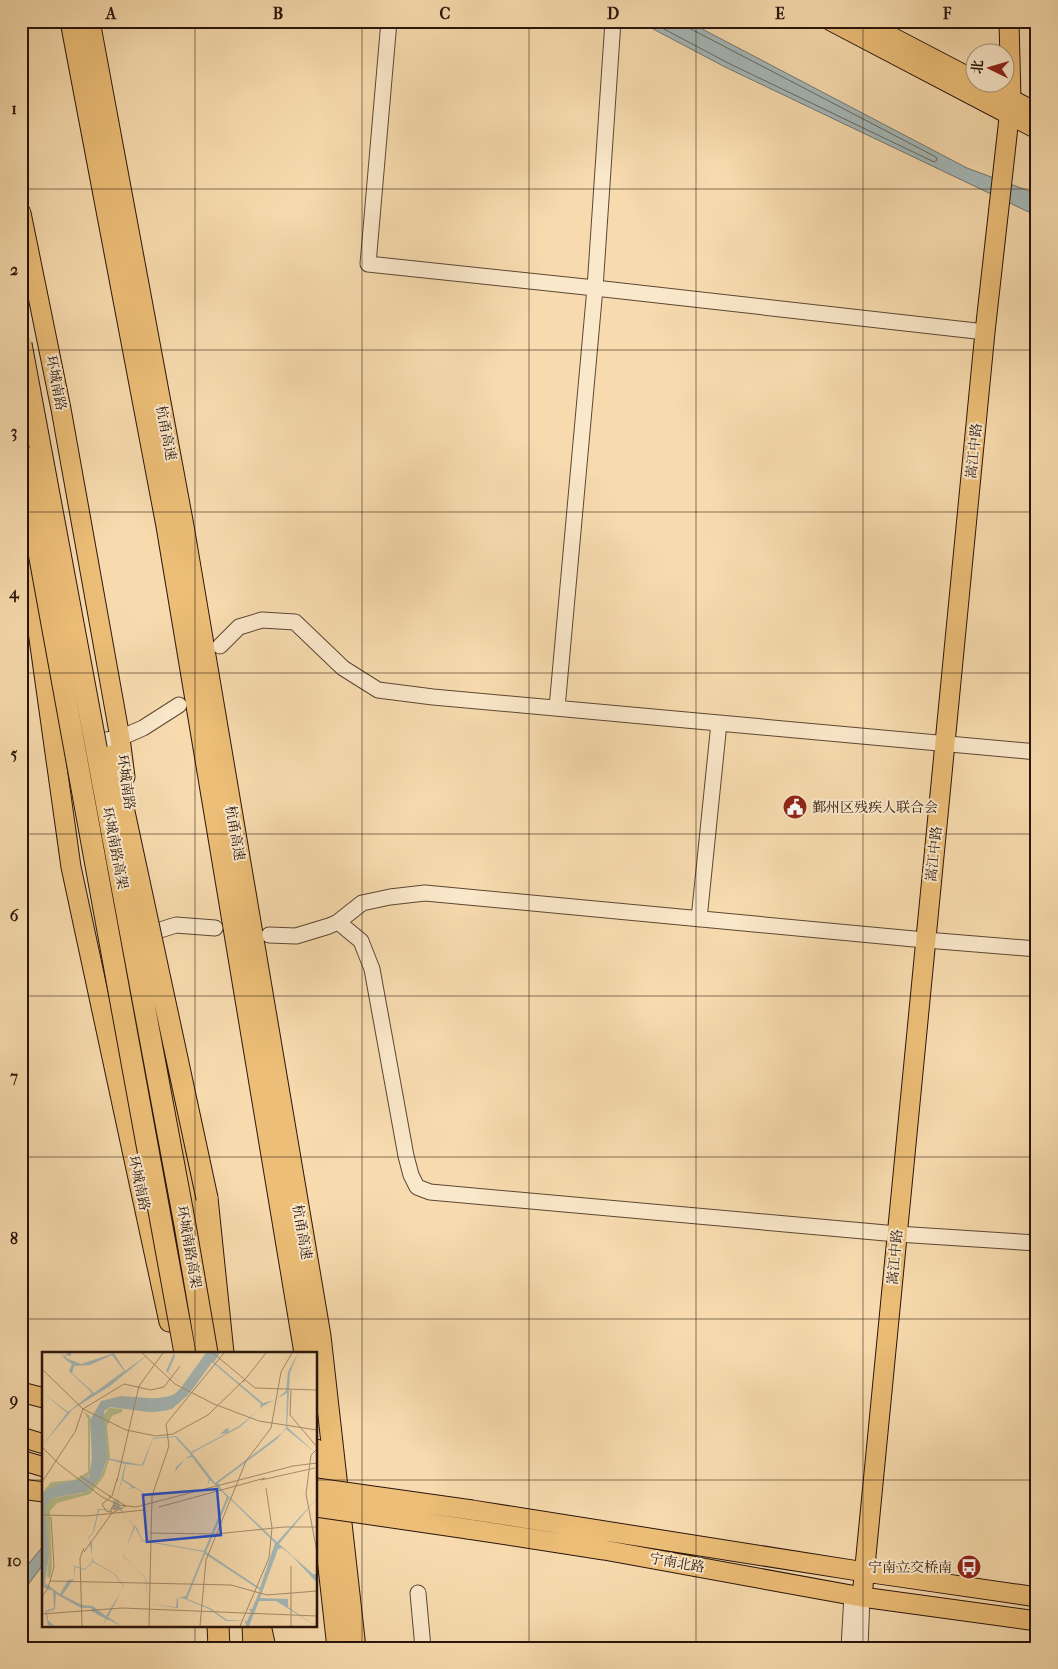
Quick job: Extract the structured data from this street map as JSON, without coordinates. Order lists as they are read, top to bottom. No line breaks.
{"streets":{"highway":["杭甬高速","环城南路高架"],"main road":["环城南路","嵩江中路","宁南北路"]},"crossings":[["嵩江中路","宁南北路"]],"places":{"public building":["鄞州区残疾人联合会"],"bus stop":["宁南立交桥南"]},"north":"left","grid":{"columns":["A","B","C","D","E","F"],"rows":["1","2","3","4","5","6","7","8","9","10"]}}
